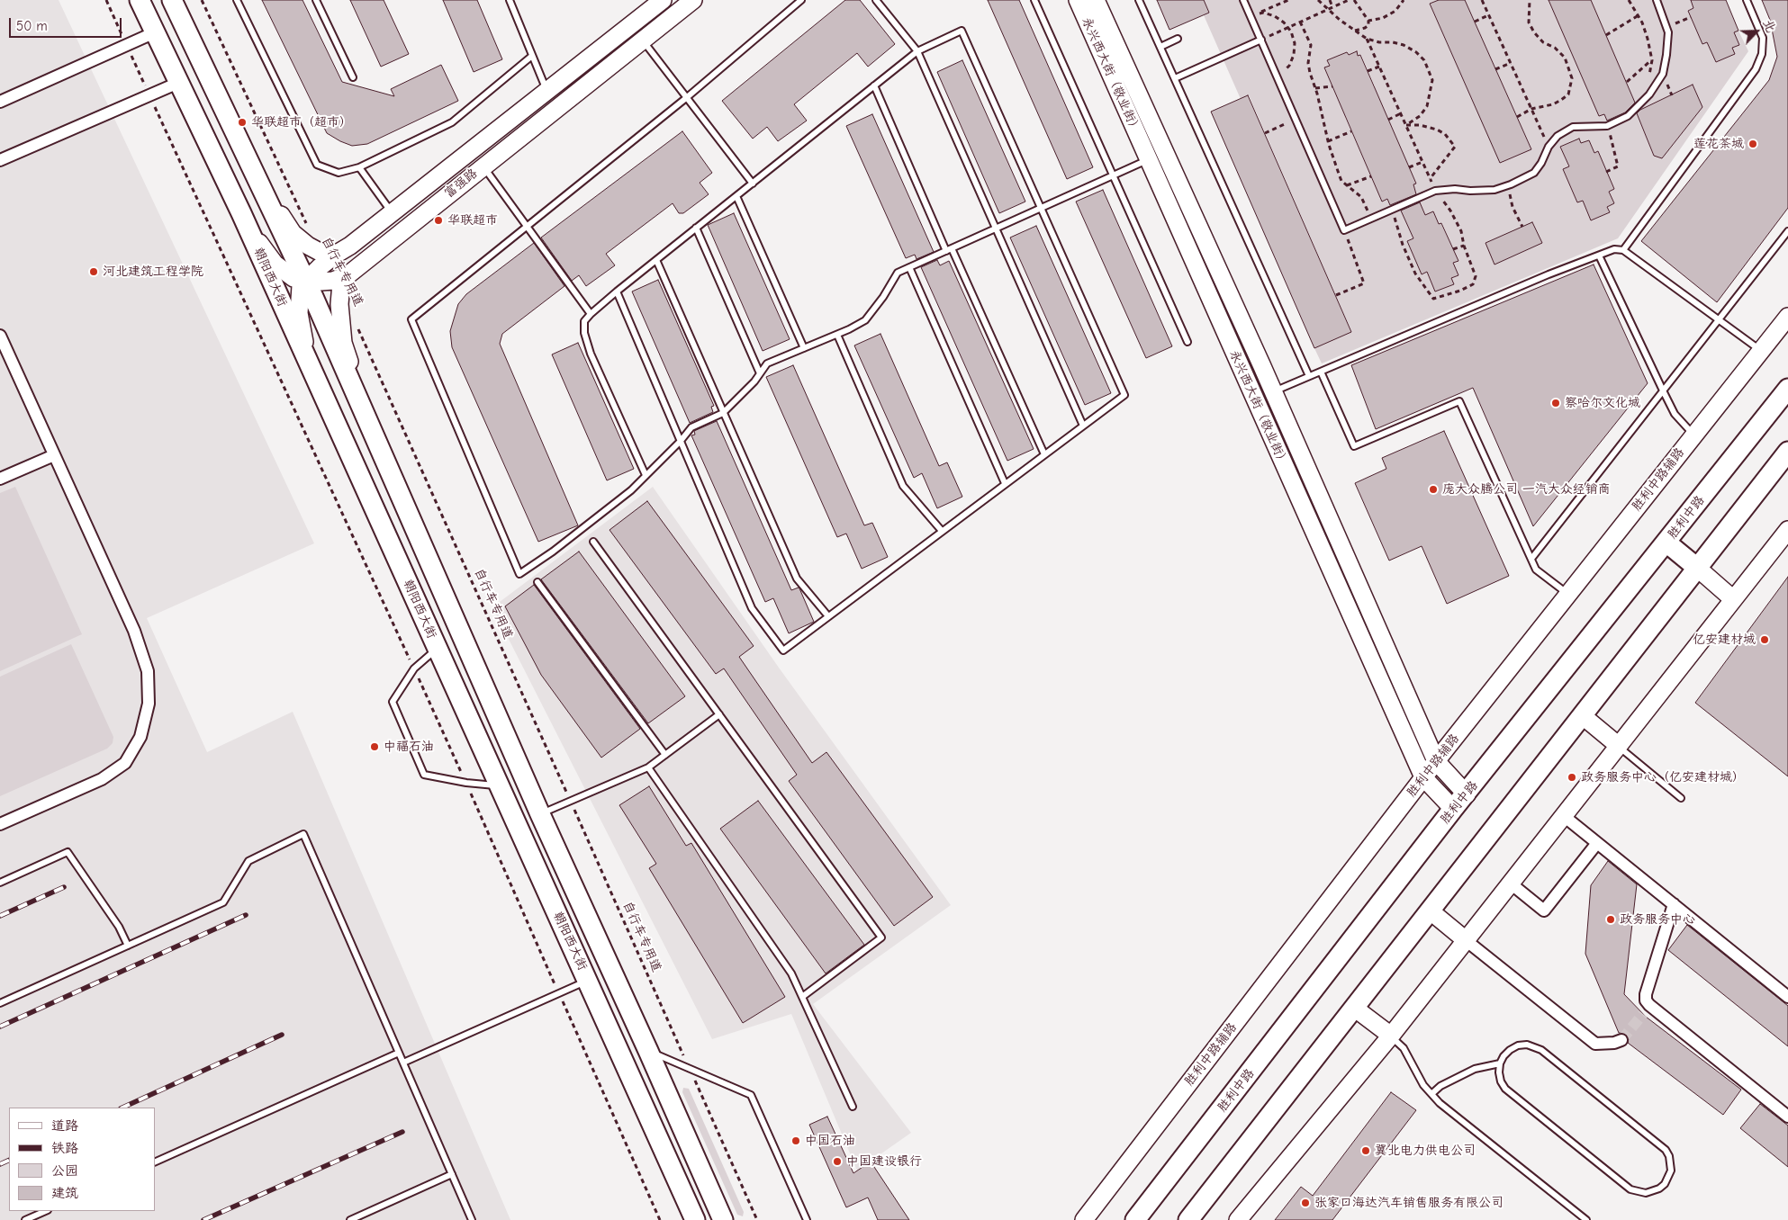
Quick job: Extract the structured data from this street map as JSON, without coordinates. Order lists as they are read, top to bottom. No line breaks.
{"streets":{"main road":["永兴西大街（敬业街）","富强路","朝阳西大街","胜利中路辅路","胜利中路"],"path":["自行车专用道"]},"crossings":[["永兴西大街（敬业街）","胜利中路辅路"],["永兴西大街（敬业街）","胜利中路"],["富强路","朝阳西大街"]],"places":["华联超市（超市）","莲花茶城","华联超市","河北建筑工程学院","察哈尔文化城","庞大众腾公司 一汽大众经销商","亿安建材城","中福石油","政务服务中心（亿安建材城）","政务服务中心","中国石油","冀北电力供电公司","中国建设银行","张家口海达汽车销售服务有限公司"],"legend":["道路","铁路","公园","建筑"],"scale_bar":"50 m","north":"top right"}
